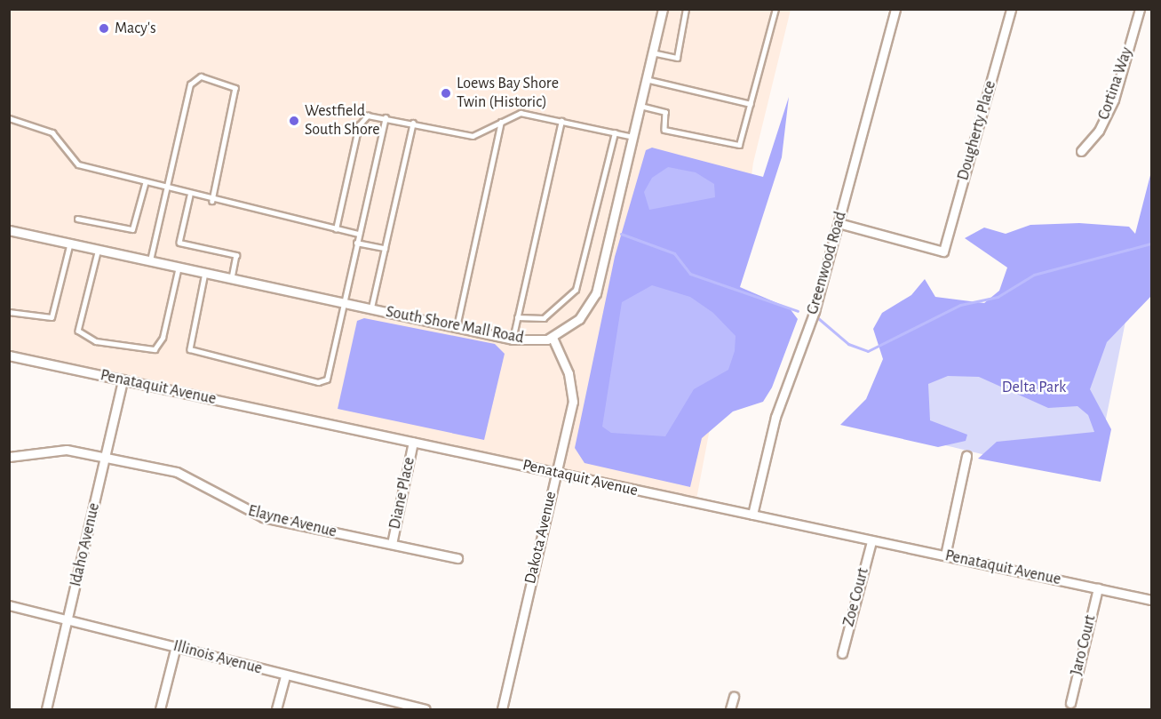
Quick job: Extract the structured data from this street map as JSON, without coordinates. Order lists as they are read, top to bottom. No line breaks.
{"streets":{"street":["Cortina Way","Dougherty Place","Greenwood Road","South Shore Mall Road","Penataquit Avenue","Diane Place","Elayne Avenue","Dakota Avenue","Idaho Avenue","Zoe Court","Jaro Court","Illinois Avenue"]},"crossings":[["Dougherty Place","Greenwood Road"],["Greenwood Road","Penataquit Avenue"],["South Shore Mall Road","Dakota Avenue"],["Penataquit Avenue","Diane Place"],["Penataquit Avenue","Dakota Avenue"],["Penataquit Avenue","Idaho Avenue"],["Penataquit Avenue","Zoe Court"],["Penataquit Avenue","Jaro Court"],["Diane Place","Elayne Avenue"],["Elayne Avenue","Idaho Avenue"],["Idaho Avenue","Illinois Avenue"]],"parks":["Delta Park"],"places":["Macy's","Loews Bay Shore Twin (Historic)","Westfield South Shore"]}
